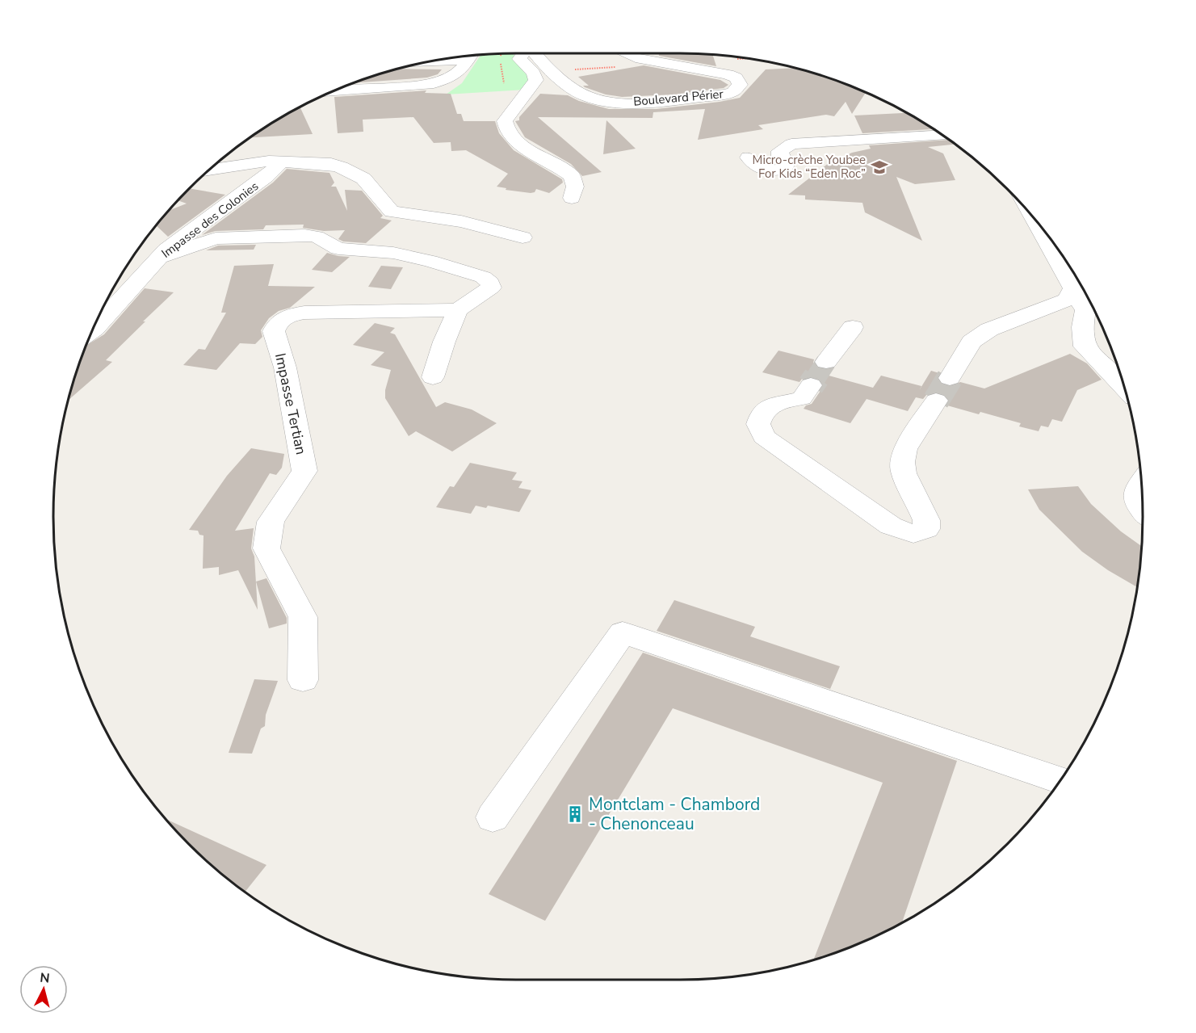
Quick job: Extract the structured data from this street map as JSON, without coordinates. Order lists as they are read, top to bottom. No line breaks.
{"streets":{"street":["Boulevard Périer","Impasse des Colonies","Impasse Tertian"]},"places":{"school or university":["Micro-crèche Youbee For Kids “Eden Roc”"],"building":["Montclam - Chambord - Chenonceau"]},"north":"top"}
